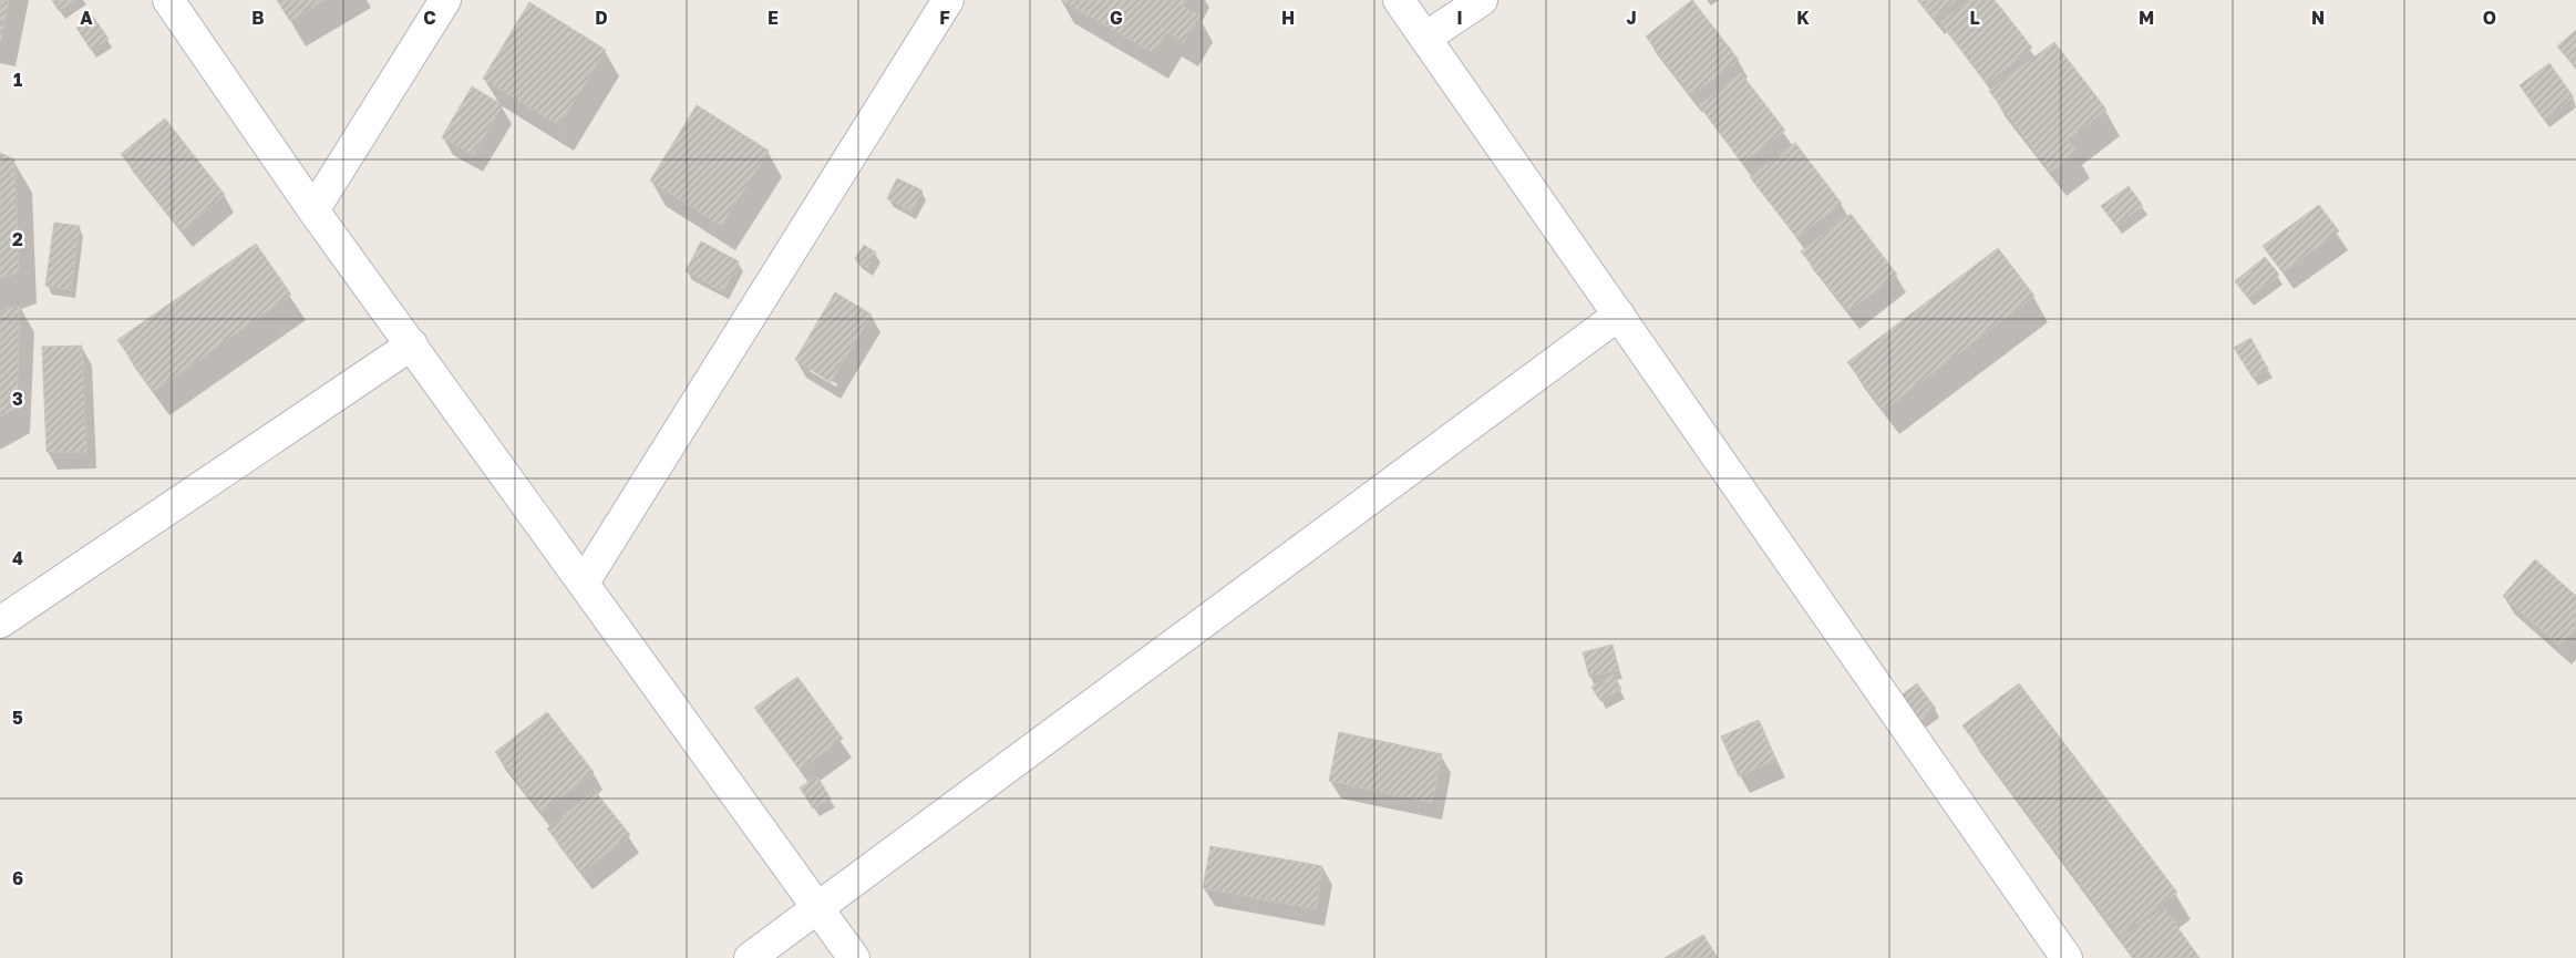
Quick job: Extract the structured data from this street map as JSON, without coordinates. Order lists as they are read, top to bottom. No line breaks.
{"grid":{"columns":["A","B","C","D","E","F","G","H","I","J","K","L","M","N","O"],"rows":["1","2","3","4","5","6"]}}
